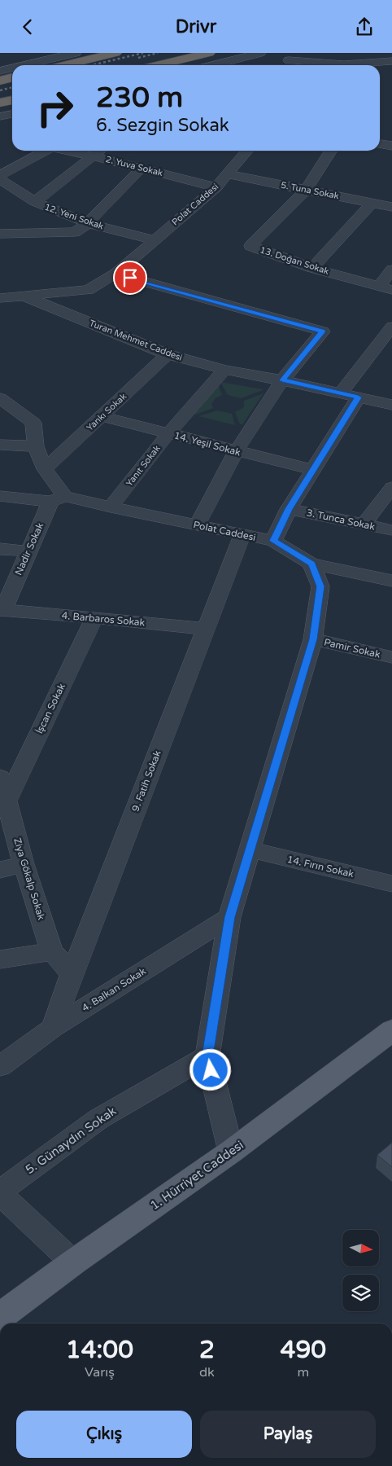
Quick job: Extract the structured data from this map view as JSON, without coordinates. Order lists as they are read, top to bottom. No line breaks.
{"streets":{"main road":["1. Hürriyet Caddesi"],"street":["2. Yuva Sokak","5. Tuna Sokak","Polat Caddesi","12. Yeni Sokak","13. Doğan Sokak","Turan Mehmet Caddesi","Yankı Sokak","14. Yeşil Sokak","Yanıt Sokak","3. Tunca Sokak","Nadir Sokak","4. Barbaros Sokak","Pamir Sokak","İşcan Sokak","9. Fatih Sokak","14. Fırın Sokak","Ziya Gökalp Sokak","4. Balkan Sokak","5. Günaydın Sokak"]},"crossings":[["2. Yuva Sokak","Polat Caddesi"],["5. Tuna Sokak","Polat Caddesi"],["5. Tuna Sokak","13. Doğan Sokak"],["Polat Caddesi","12. Yeni Sokak"],["Polat Caddesi","Turan Mehmet Caddesi"],["Polat Caddesi","Yanıt Sokak"],["Polat Caddesi","Nadir Sokak"],["Polat Caddesi","9. Fatih Sokak"],["Turan Mehmet Caddesi","Yankı Sokak"],["Turan Mehmet Caddesi","Yanıt Sokak"],["Yankı Sokak","14. Yeşil Sokak"],["14. Yeşil Sokak","Yanıt Sokak"],["Nadir Sokak","4. Barbaros Sokak"],["4. Barbaros Sokak","İşcan Sokak"],["4. Barbaros Sokak","9. Fatih Sokak"],["İşcan Sokak","Ziya Gökalp Sokak"],["9. Fatih Sokak","Ziya Gökalp Sokak"],["9. Fatih Sokak","4. Balkan Sokak"]],"north":"right","page":{"header":"Drivr","turn":["230 m","6. Sezgin Sokak"],"eta":["14:00","Varış","2","dk","490","m"],"buttons":["Çıkış","Paylaş"]}}
